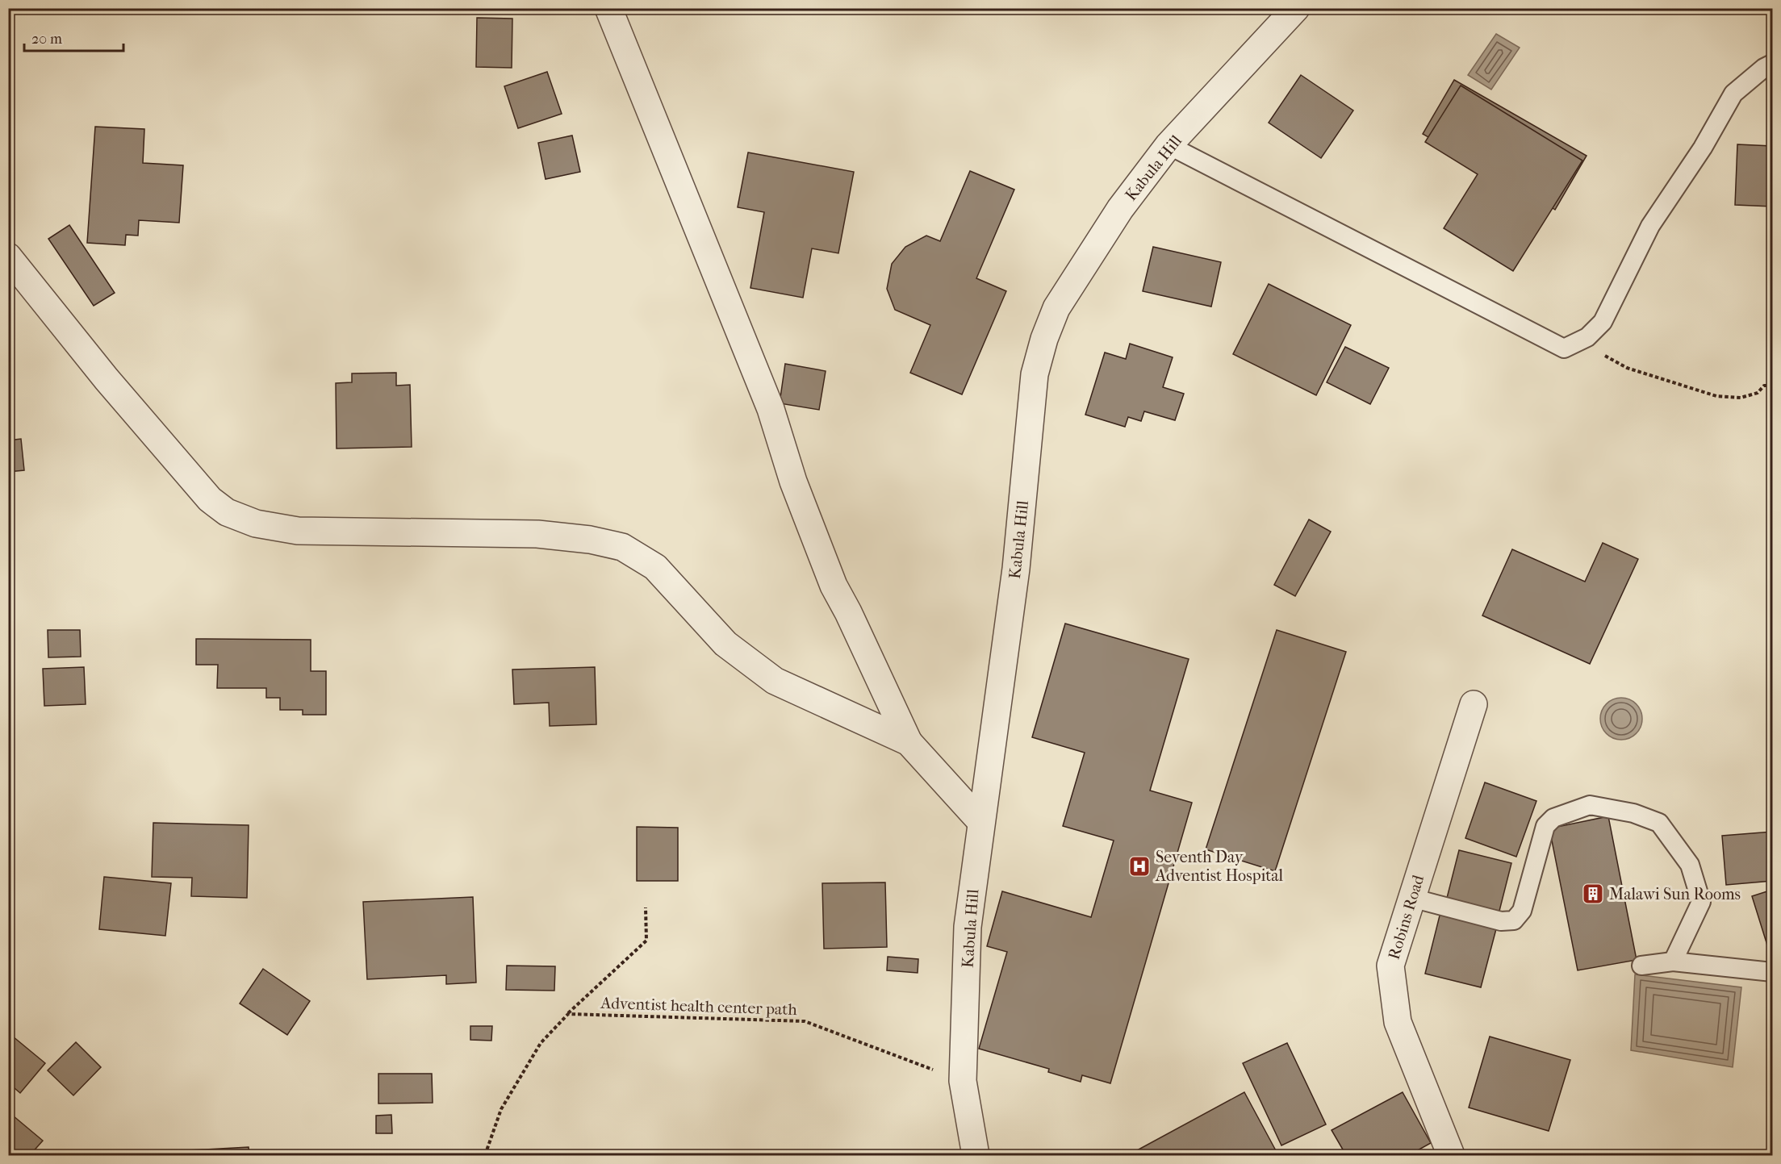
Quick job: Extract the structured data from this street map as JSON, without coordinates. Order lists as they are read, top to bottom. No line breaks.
{"streets":{"street":["Kabula Hill","Robins Road"],"path":["Adventist health center path"]},"crossings":[["Kabula Hill","Adventist health center path"]],"places":{"hospital":["Seventh Day Adventist Hospital"],"building":["Malawi Sun Rooms"]},"scale_bar":"20 m"}
